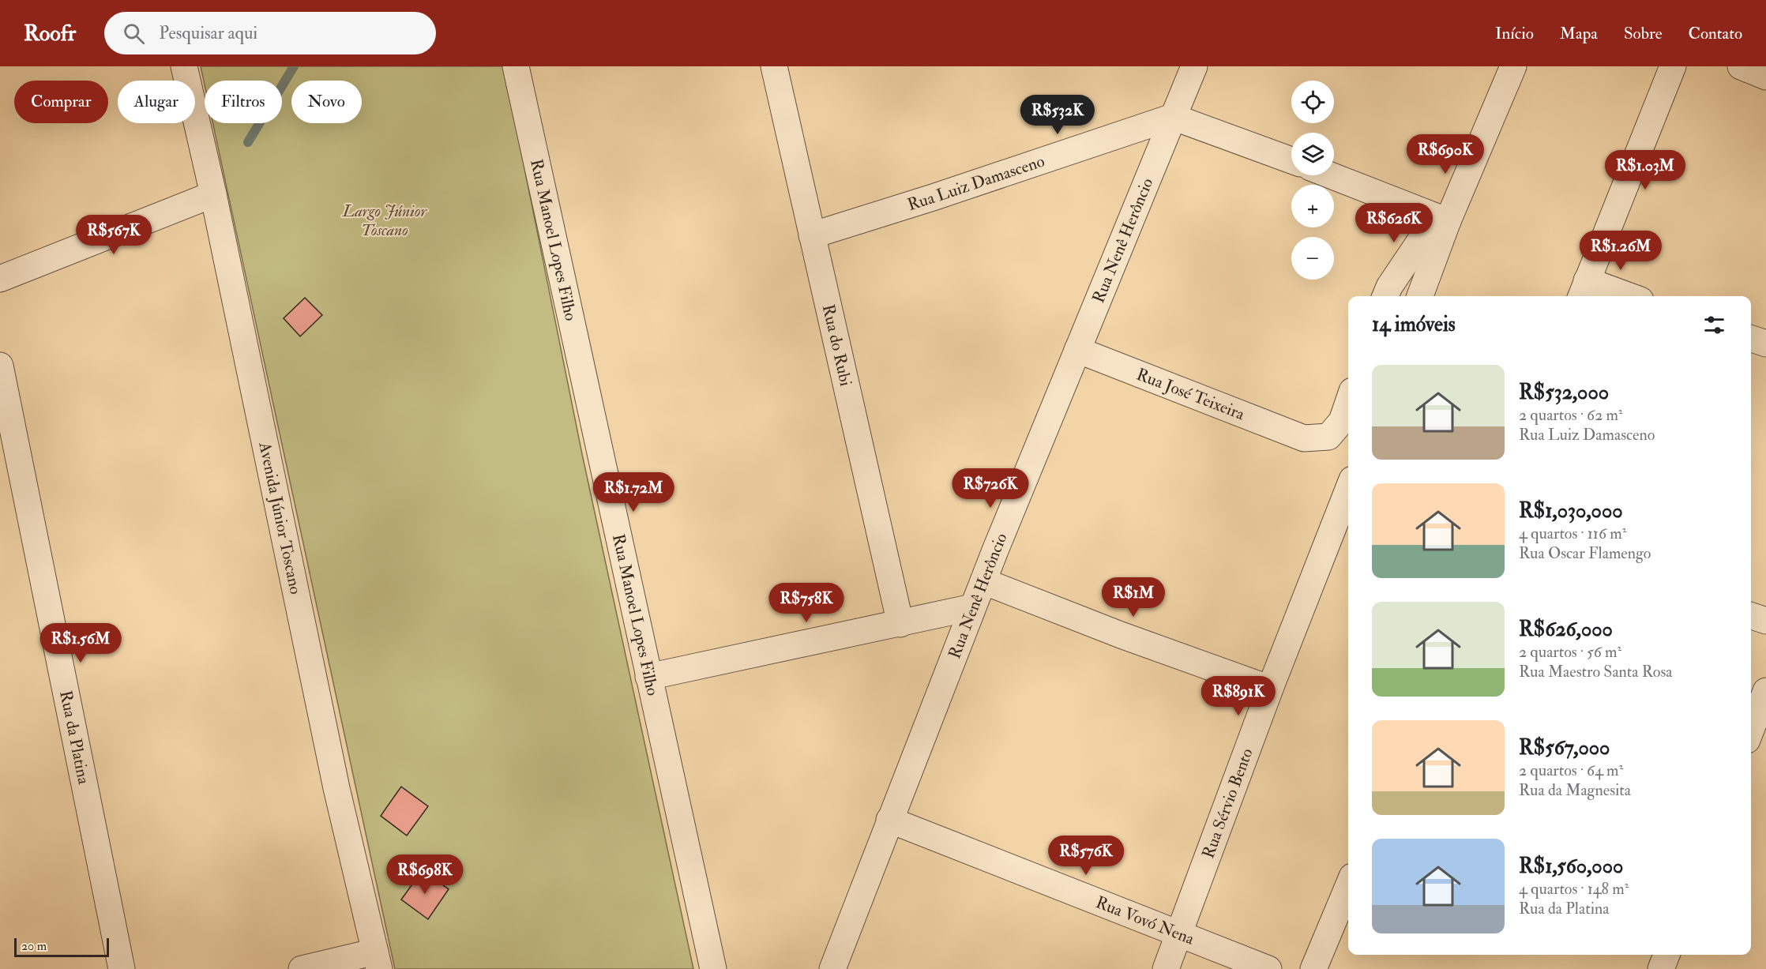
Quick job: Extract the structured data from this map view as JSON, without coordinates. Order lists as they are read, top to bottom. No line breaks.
{"streets":{"street":["Rua Luiz Damasceno","Rua Manoel Lopes Filho","Rua Nenê Herôncio","Rua do Rubi","Rua José Teixeira","Avenida Júnior Toscano","Rua da Platina","Rua Sérvio Bento","Rua Vovó Nena"]},"crossings":[["Rua Luiz Damasceno","Rua Nenê Herôncio"],["Rua Luiz Damasceno","Rua do Rubi"],["Rua Nenê Herôncio","Rua José Teixeira"],["Rua Nenê Herôncio","Rua Vovó Nena"],["Rua Sérvio Bento","Rua Vovó Nena"]],"parks":["Largo Júnior Toscano"],"scale_bar":"20 m","page":{"header":"Roofr","search":"Pesquisar aqui","nav":["Início","Mapa","Sobre","Contato"],"map_buttons":["+","−"],"chip":["Comprar","Alugar","Filtros","Novo"],"price":["R$532K","R$690K","R$1.03M","R$626K","R$567K","R$1.26M","R$726K","R$1.72M","R$1M","R$758K","R$1.56M","R$891K","R$576K","R$698K"],"heading":"14 imóveis","list":[{"name":"R$532,000","note":"2 quartos · 62 m² · Rua Luiz Damasceno"},{"name":"R$1,030,000","note":"4 quartos · 116 m² · Rua Oscar Flamengo"},{"name":"R$626,000","note":"2 quartos · 56 m² · Rua Maestro Santa Rosa"},{"name":"R$567,000","note":"2 quartos · 64 m² · Rua da Magnesita"},{"name":"R$1,560,000","note":"4 quartos · 148 m² · Rua da Platina"}],"scale":"20 m"}}
